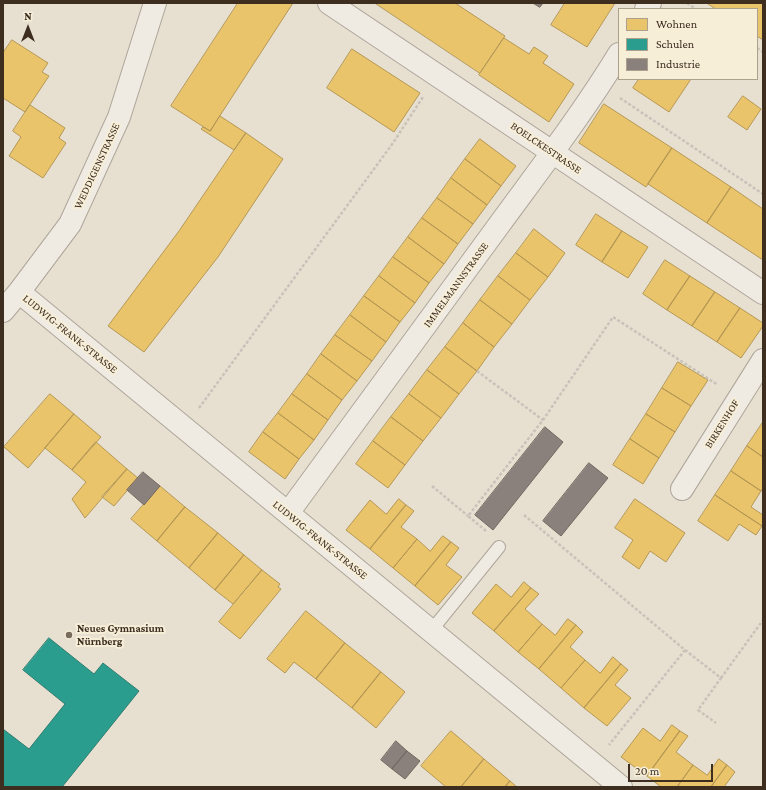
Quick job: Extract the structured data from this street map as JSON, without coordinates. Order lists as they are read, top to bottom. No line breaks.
{"streets":{"street":["BOELCKESTRASSE","WEDDIGENSTRASSE","IMMELMANNSTRASSE","LUDWIG-FRANK-STRASSE","BIRKENHOF"]},"crossings":[["BOELCKESTRASSE","IMMELMANNSTRASSE"],["WEDDIGENSTRASSE","LUDWIG-FRANK-STRASSE"],["IMMELMANNSTRASSE","LUDWIG-FRANK-STRASSE"]],"places":["Neues Gymnasium Nürnberg"],"legend":["Wohnen","Schulen","Industrie"],"scale_bar":"20 m","north":"top"}
